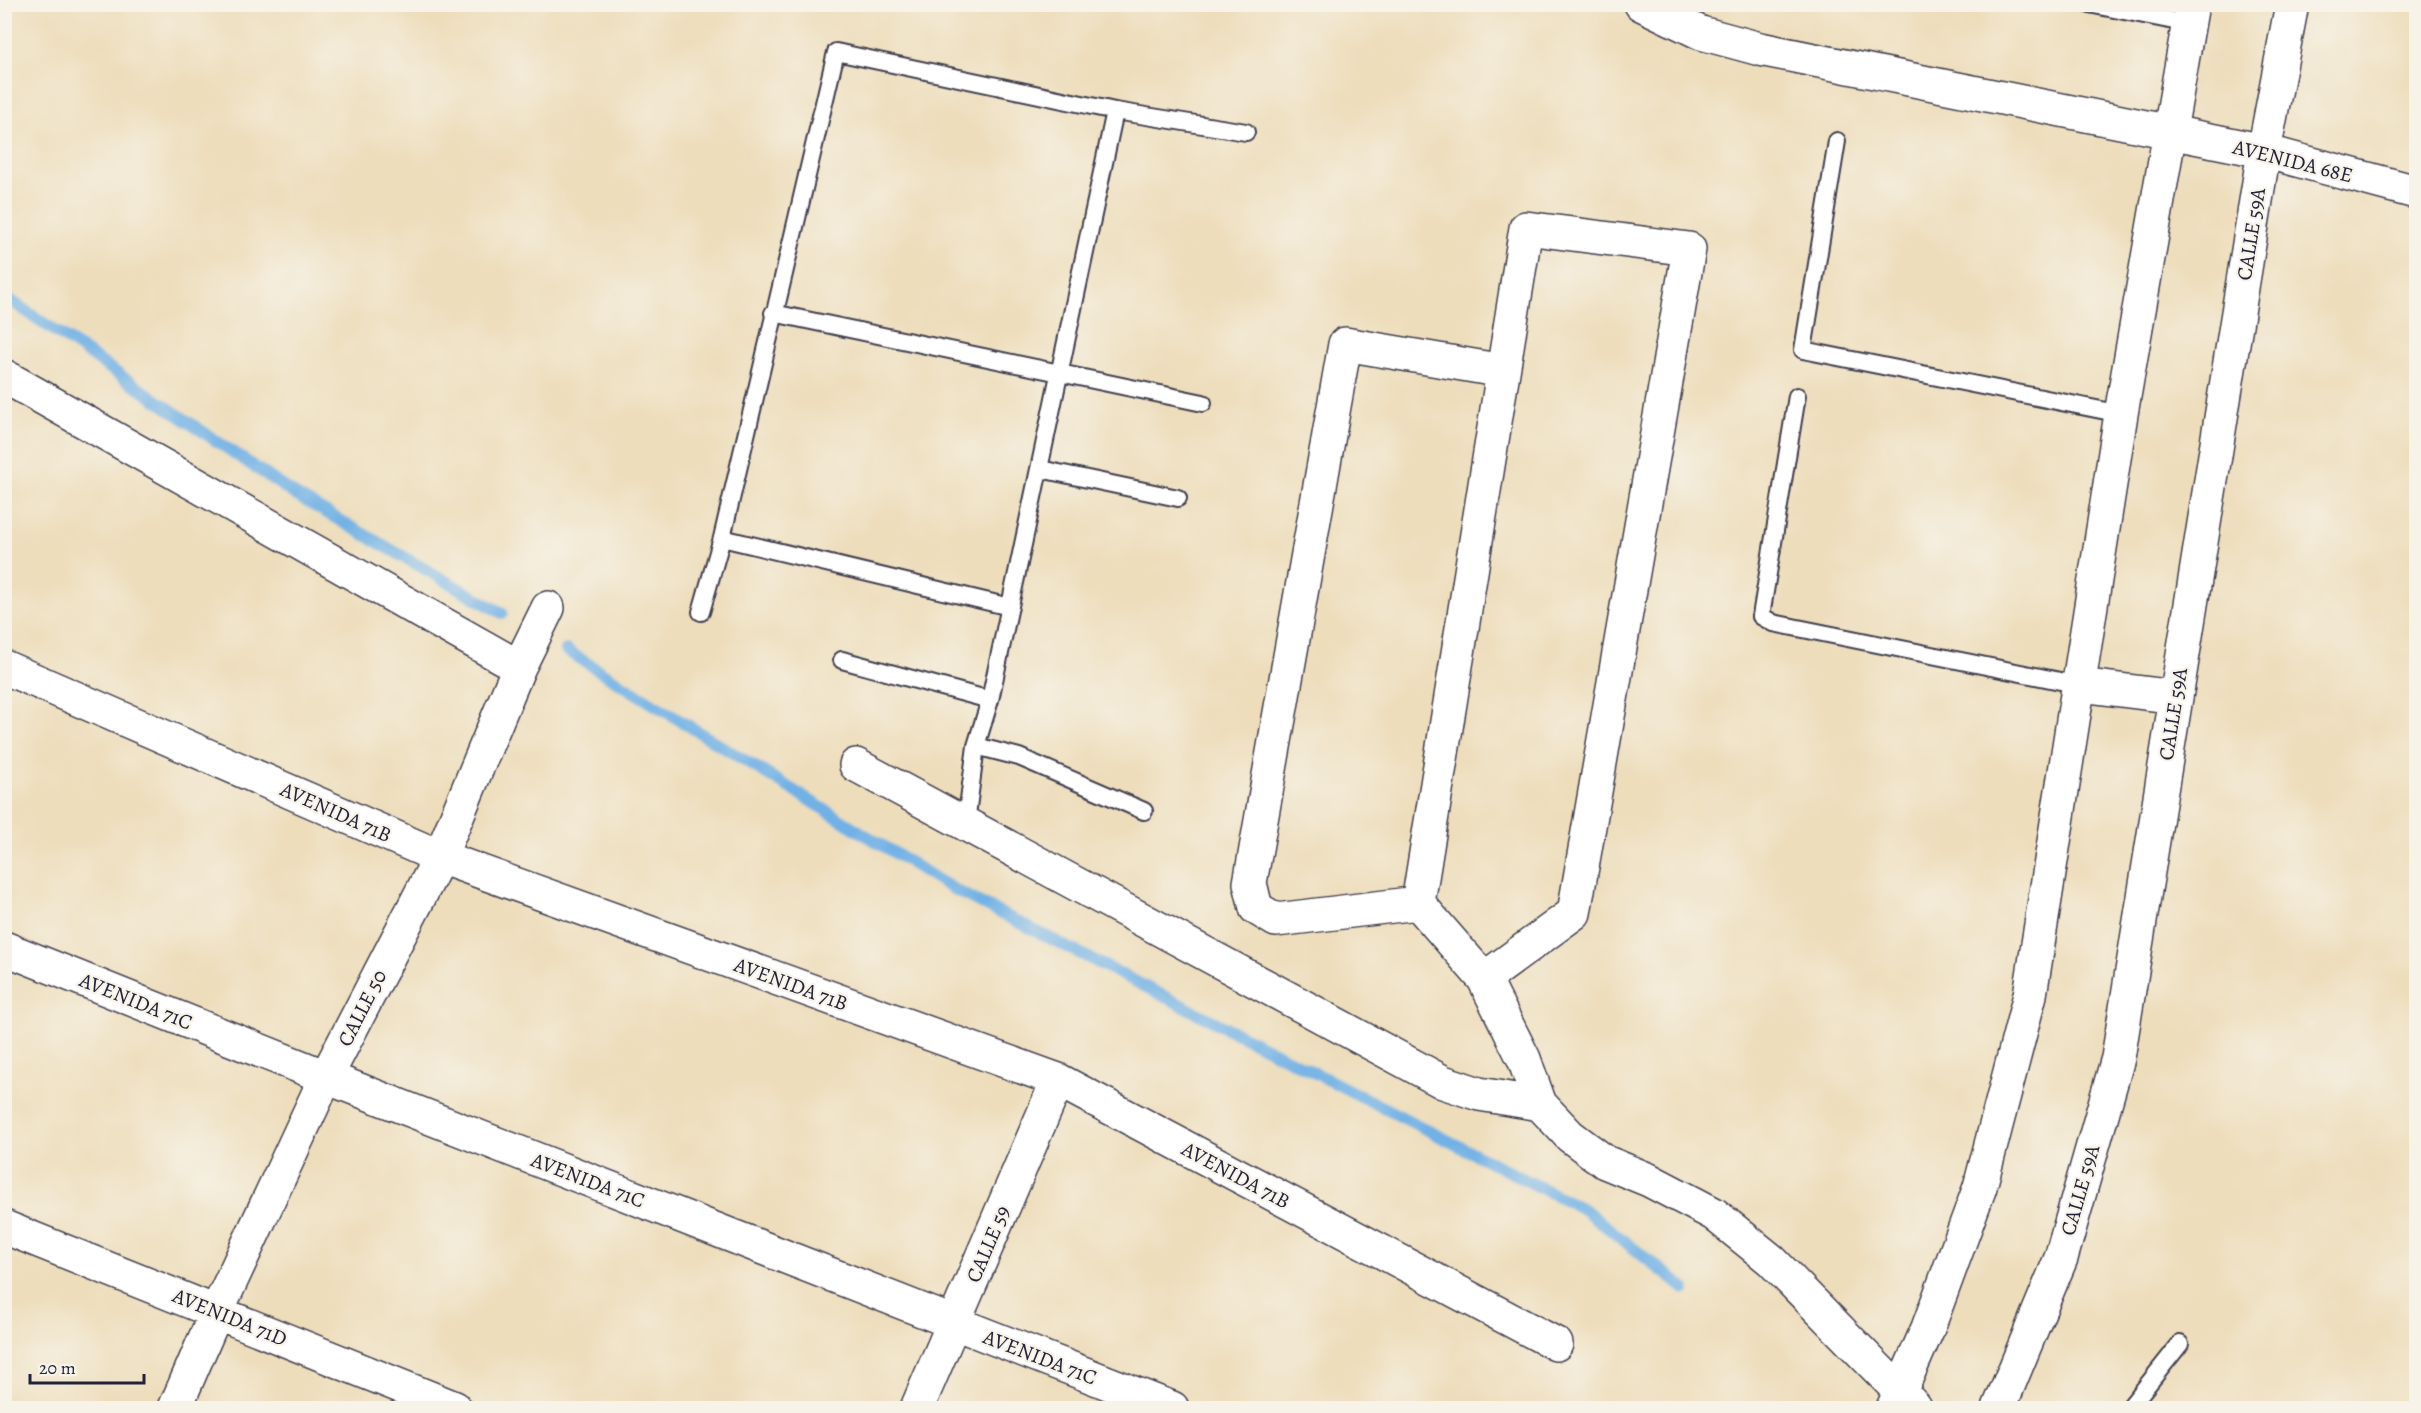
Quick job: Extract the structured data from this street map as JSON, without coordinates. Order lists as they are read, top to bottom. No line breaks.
{"streets":{"street":["AVENIDA 68E","CALLE 59A","AVENIDA 71B","AVENIDA 71C","CALLE 50","CALLE 59","AVENIDA 71D"]},"crossings":[["AVENIDA 68E","CALLE 59A"],["AVENIDA 71B","CALLE 50"],["AVENIDA 71B","CALLE 59"],["AVENIDA 71C","CALLE 50"],["AVENIDA 71C","CALLE 59"],["CALLE 50","AVENIDA 71D"]],"scale_bar":"20 m"}
